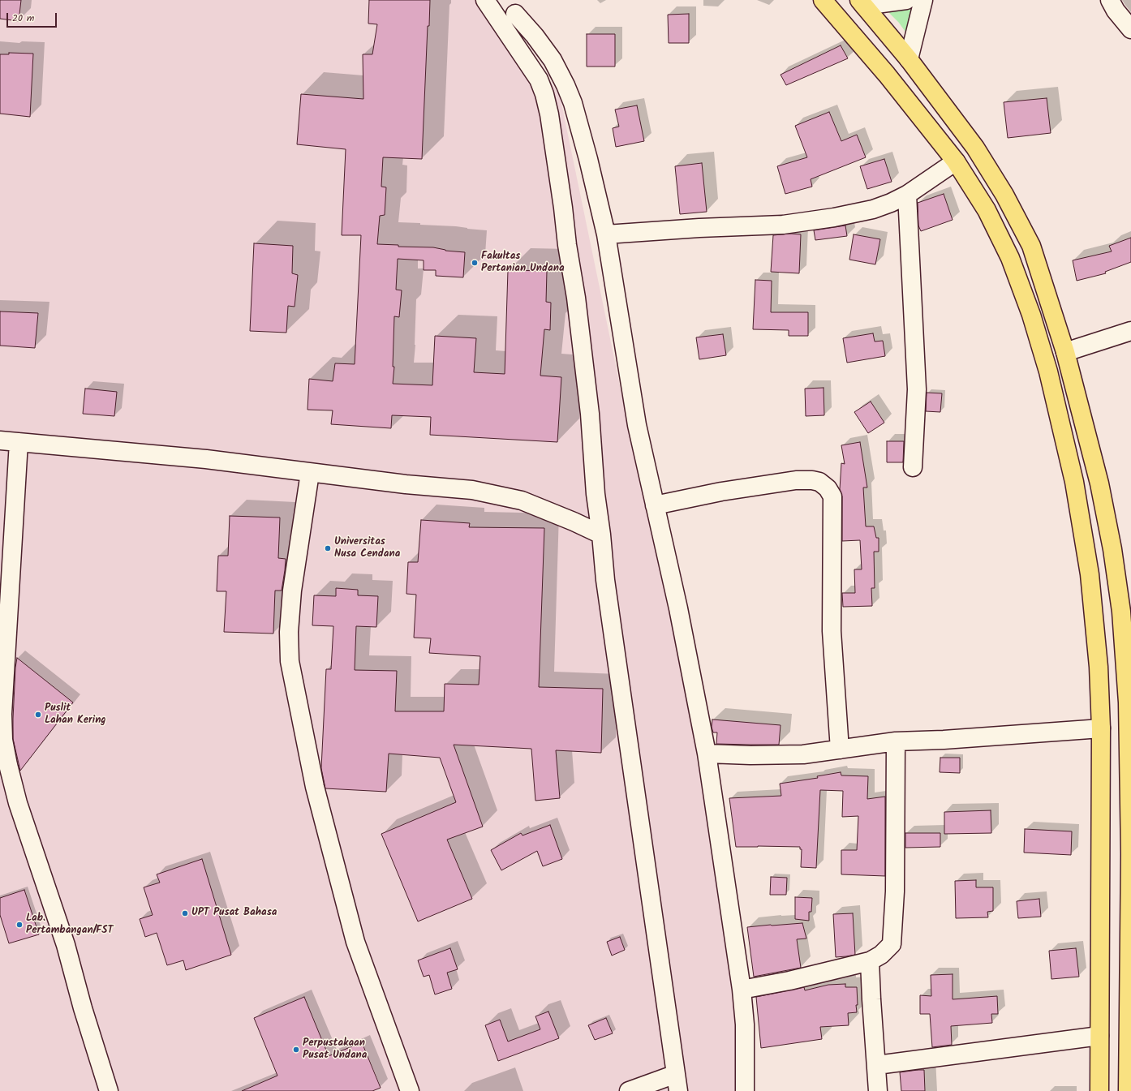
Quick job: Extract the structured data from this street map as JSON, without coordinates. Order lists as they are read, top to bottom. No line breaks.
{"places":["Fakultas Pertanian Undana","Universitas Nusa Cendana","Puslit Lahan Kering","UPT Pusat Bahasa","Lab. Pertambangan/FST","Perpustakaan Pusat Undana"],"scale_bar":"20 m"}
